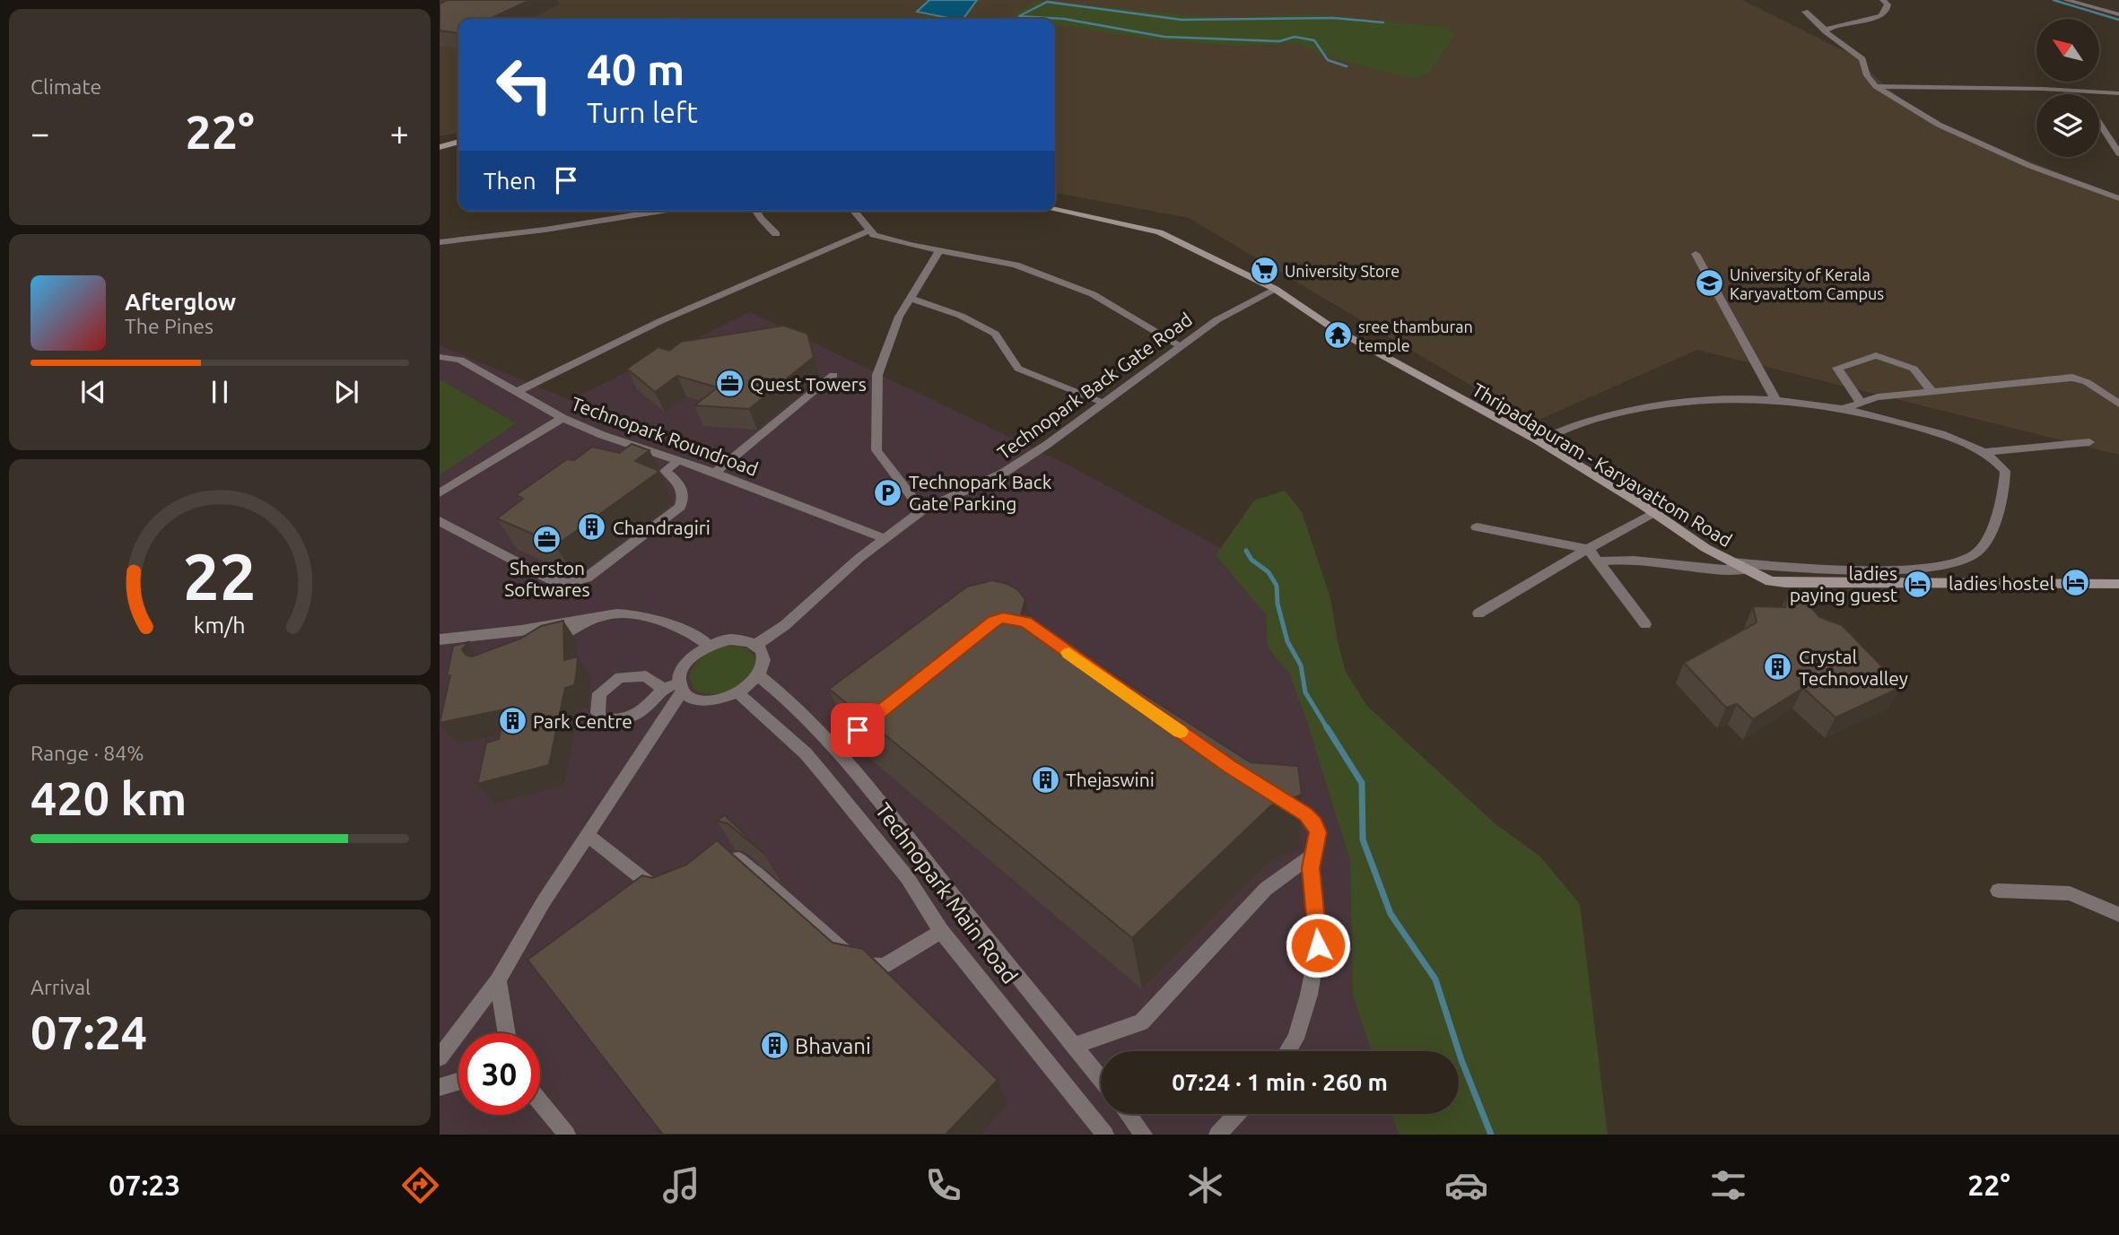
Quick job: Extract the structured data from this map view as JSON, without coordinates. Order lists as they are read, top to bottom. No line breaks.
{"streets":{"main road":["Thripadapuram - Karyavattom Road"],"street":["Technopark Back Gate Road","Technopark Roundroad","Technopark Main Road"]},"crossings":[["Technopark Back Gate Road","Technopark Roundroad"],["Technopark Back Gate Road","Thripadapuram - Karyavattom Road"],["Technopark Back Gate Road","Technopark Main Road"]],"places":{"supermarket":["University Store"],"school or university":["University of Kerala Karyavattom Campus"],"temple":["sree thamburan temple"],"office":["Quest Towers","Sherston Softwares"],"parking":["Technopark Back Gate Parking"],"building":["Chandragiri","Crystal Technovalley","Park Centre","Thejaswini","Bhavani"],"hotel":["ladies hostel","ladies paying guest"]},"north":"top left","page":{"tile":["Climate",["Range · 84%","420 km"],["Arrival","07:24"]],"turn":["40 m","Turn left"],"heat":["−","22°","+"],"then":"Then","song":["Afterglow","The Pines"],"limit":"30","trip":"07:24 · 1 min · 260 m","tabs":["07:23","22°"],"gauge":["22","km/h"]}}
